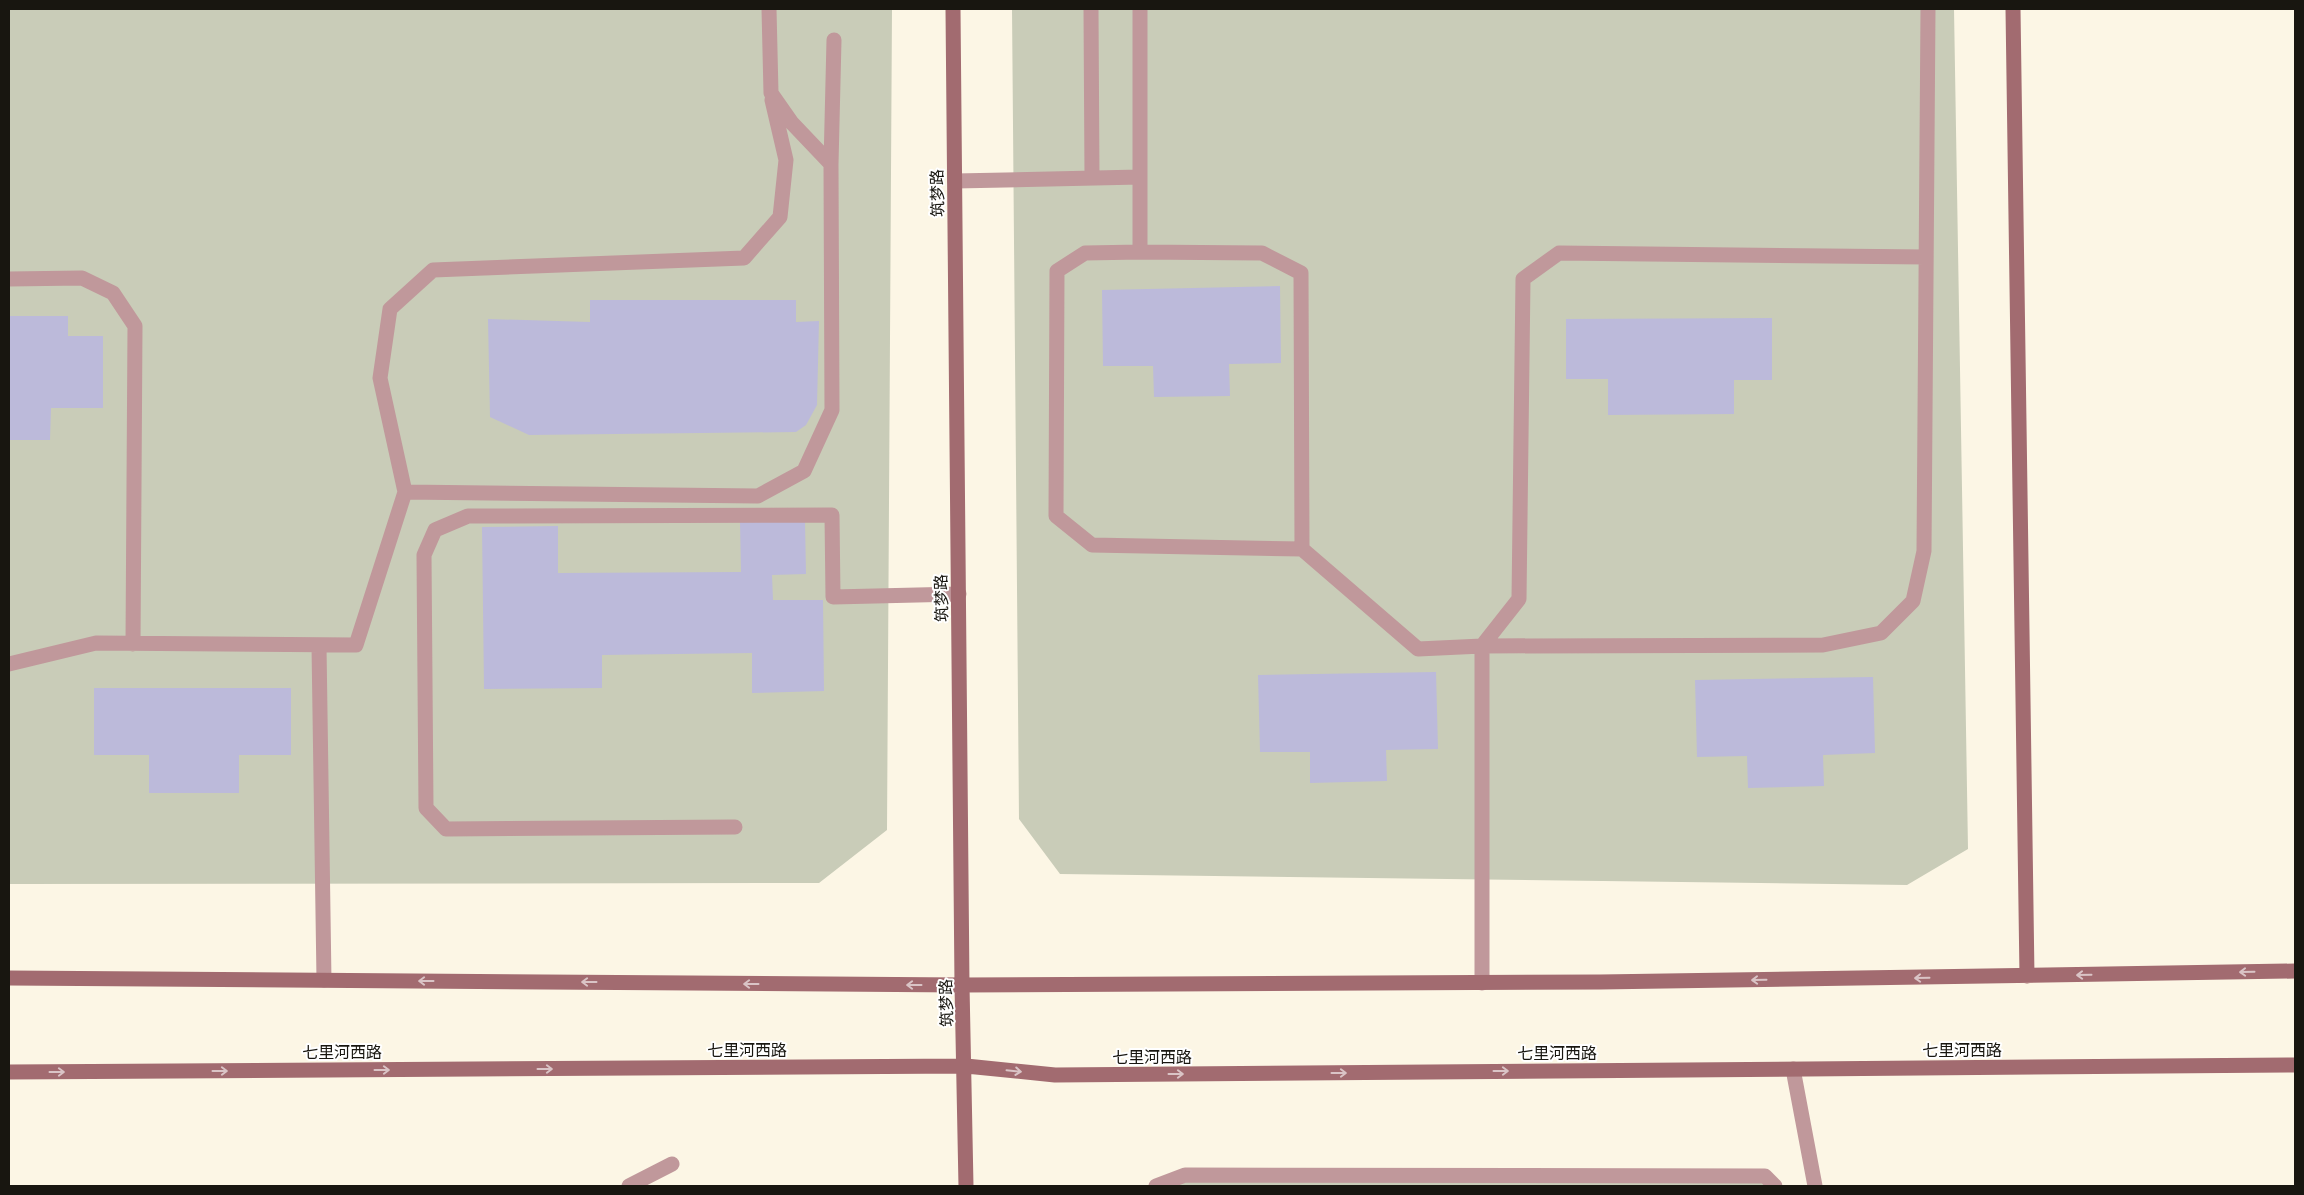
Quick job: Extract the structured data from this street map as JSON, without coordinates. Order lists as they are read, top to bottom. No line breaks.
{"streets":{"street":["筑梦路","七里河西路"]},"crossings":[["筑梦路","七里河西路"]]}
